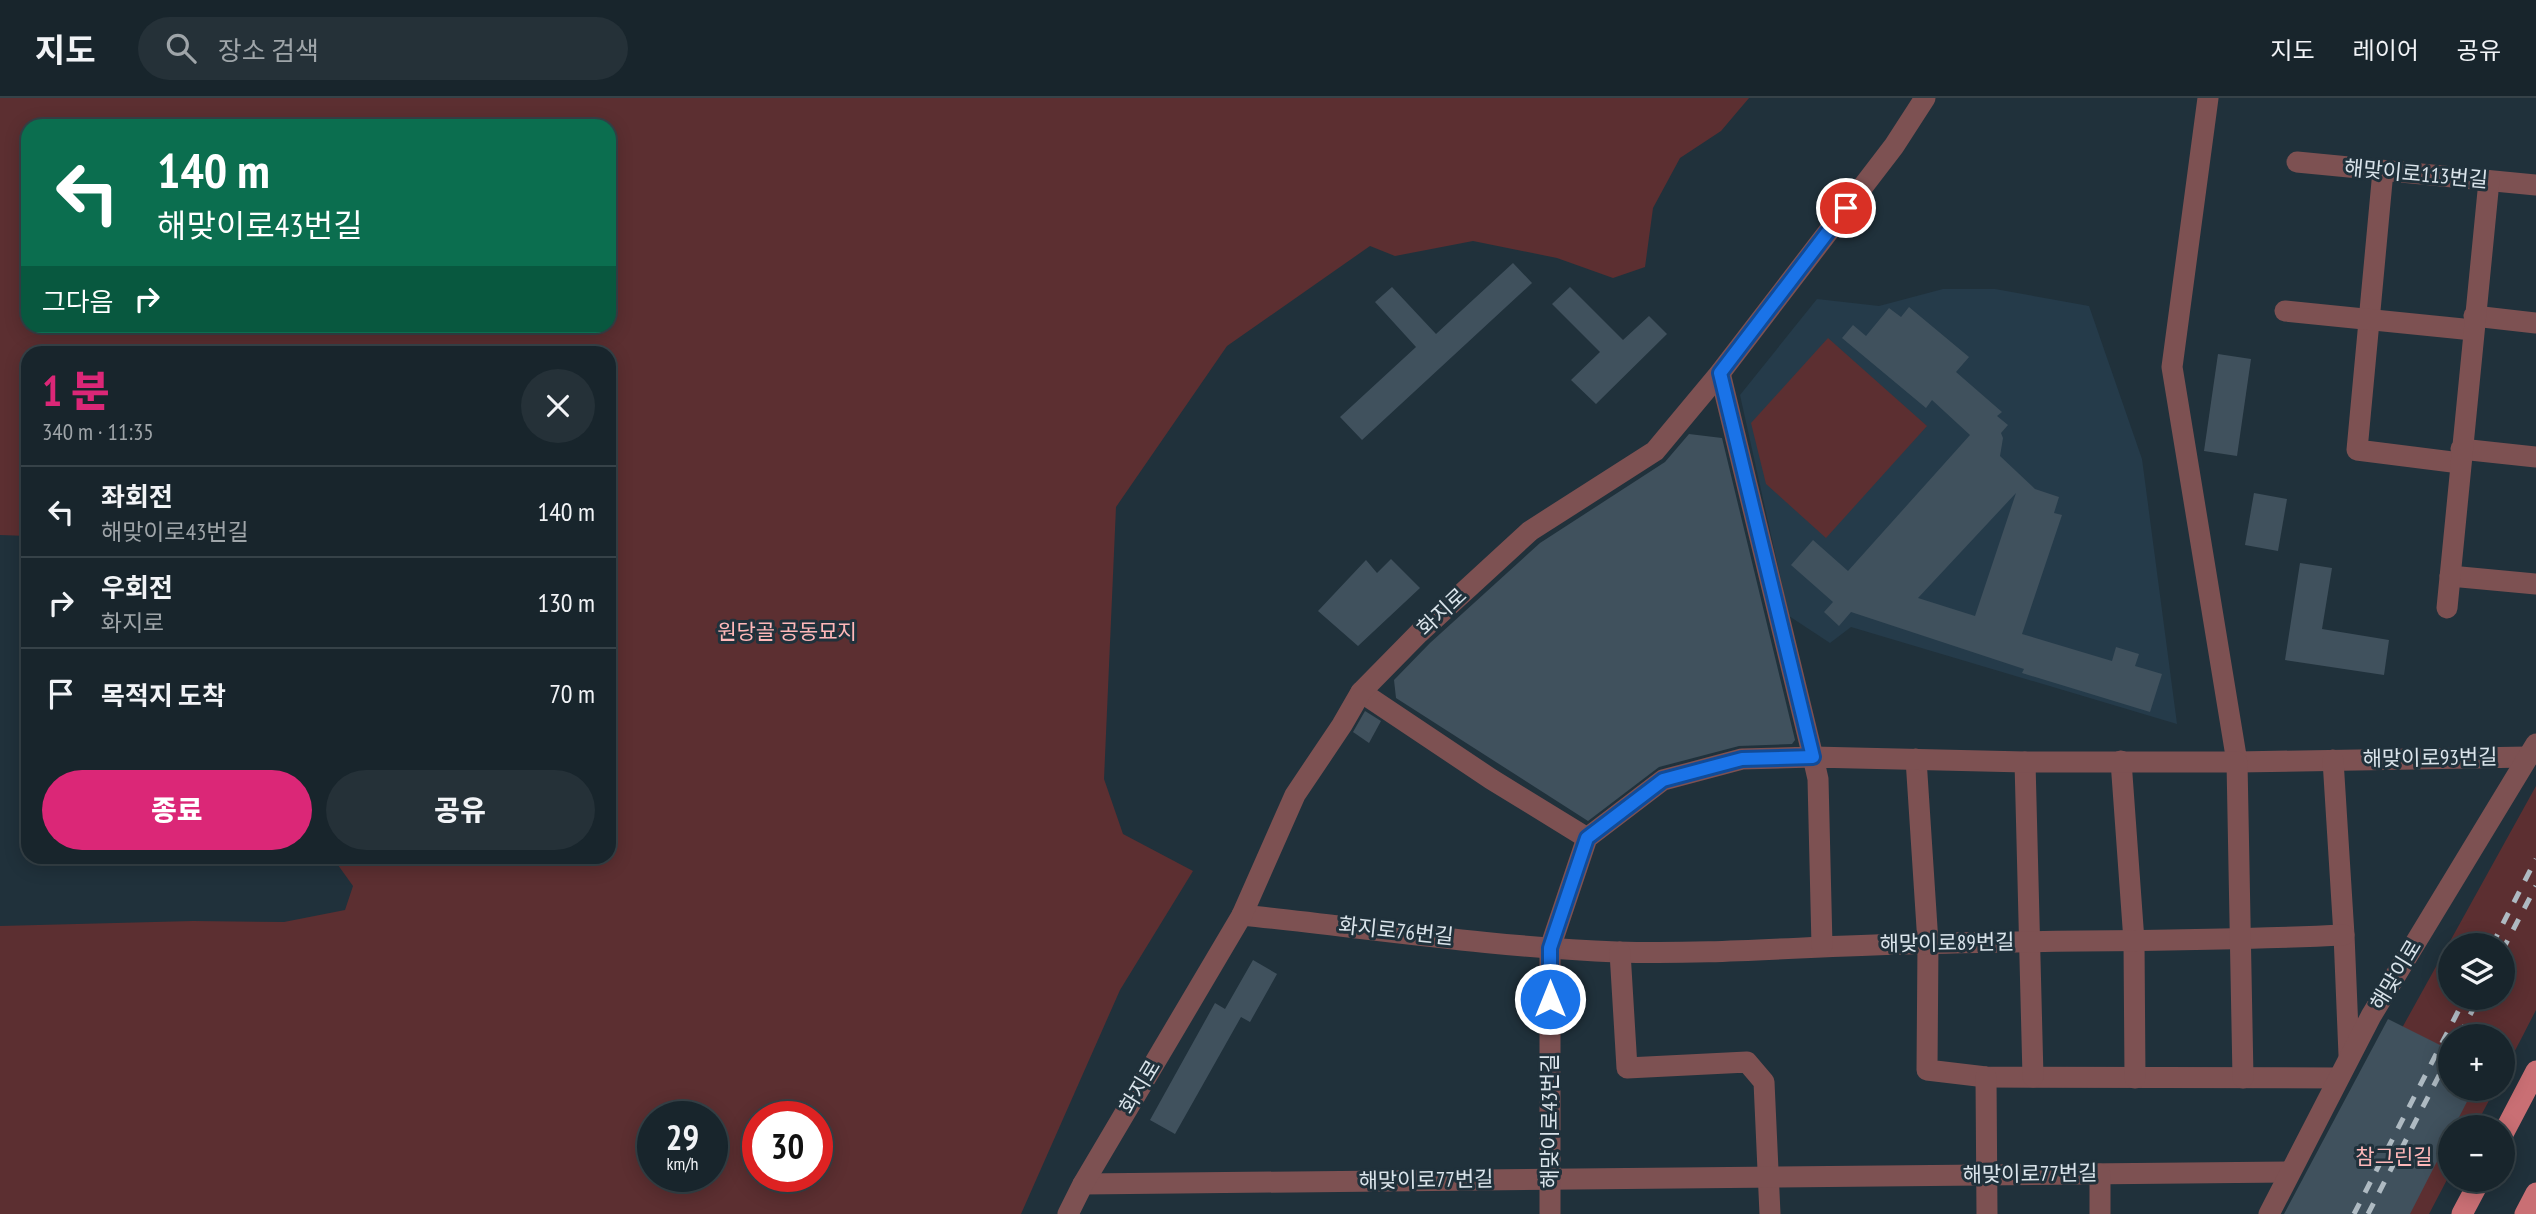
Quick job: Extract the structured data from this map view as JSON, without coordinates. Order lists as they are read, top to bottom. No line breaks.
{"streets":{"street":["해맞이로113번길","화지로","해맞이로93번길","화지로76번길","해맞이로89번길","해맞이로","해맞이로43번길","해맞이로77번길"]},"crossings":[["화지로","화지로76번길"],["화지로","해맞이로77번길"],["해맞이로93번길","해맞이로"],["화지로76번길","해맞이로89번길"],["화지로76번길","해맞이로43번길"],["해맞이로89번길","해맞이로43번길"],["해맞이로","해맞이로77번길"],["해맞이로43번길","해맞이로77번길"]],"parks":["원당골 공동묘지","참그린길"],"page":{"header":"지도","search":"장소 검색","nav":["지도","레이어","공유"],"turn":["140 m","해맞이로43번길"],"then":"그다음","heading":["1 분","340 m · 11:35"],"list":[{"name":"좌회전","note":"해맞이로43번길","value":"140 m"},{"name":"우회전","note":"화지로","value":"130 m"},{"name":"목적지 도착","value":"70 m"}],"buttons":["종료","공유"],"map_buttons":["+","−"],"speed":"29 km/h","limit":"30"}}
